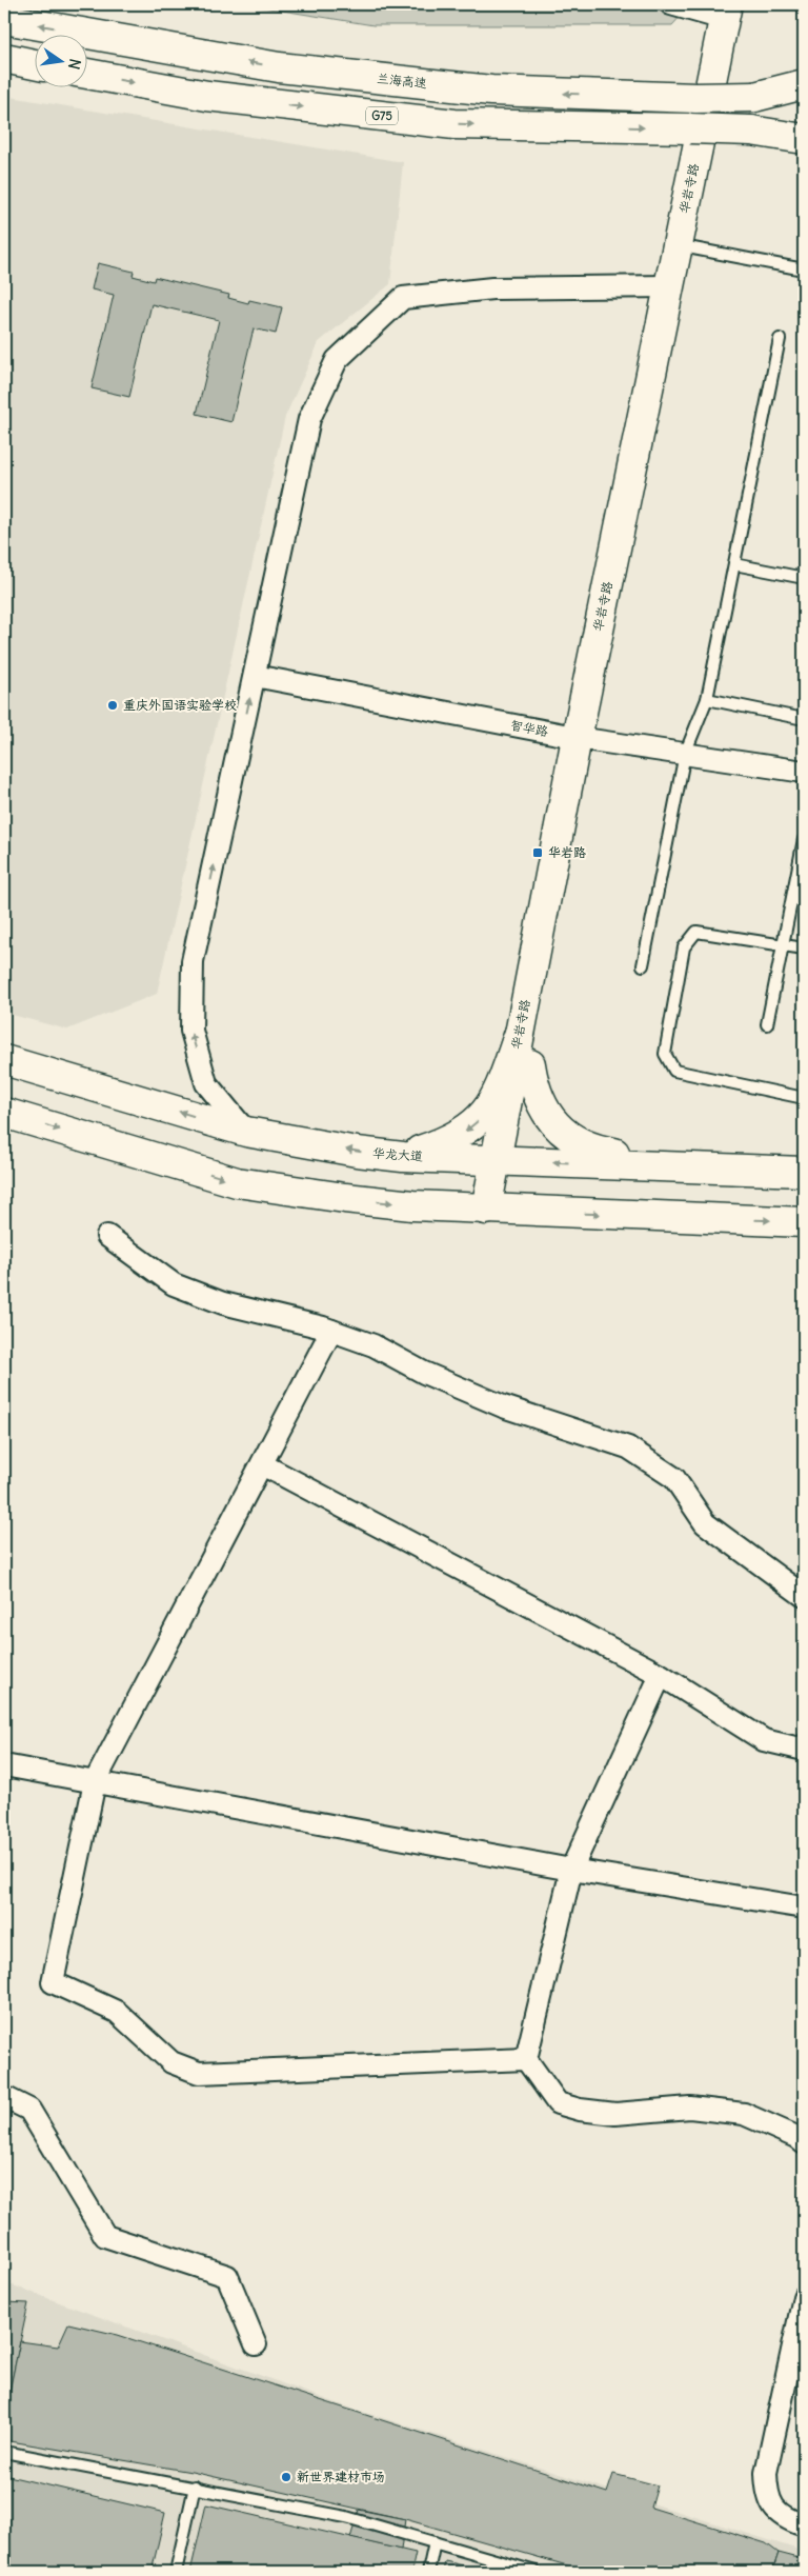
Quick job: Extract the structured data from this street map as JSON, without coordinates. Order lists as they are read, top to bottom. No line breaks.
{"streets":{"main road":["兰海高速","G75","华岩寺路","华龙大道"],"street":["智华路"]},"crossings":[["华岩寺路","智华路"],["华岩寺路","华龙大道"]],"places":{"other":["重庆外国语实验学校","新世界建材市场"],"transit":["华岩路"]},"north":"right"}
